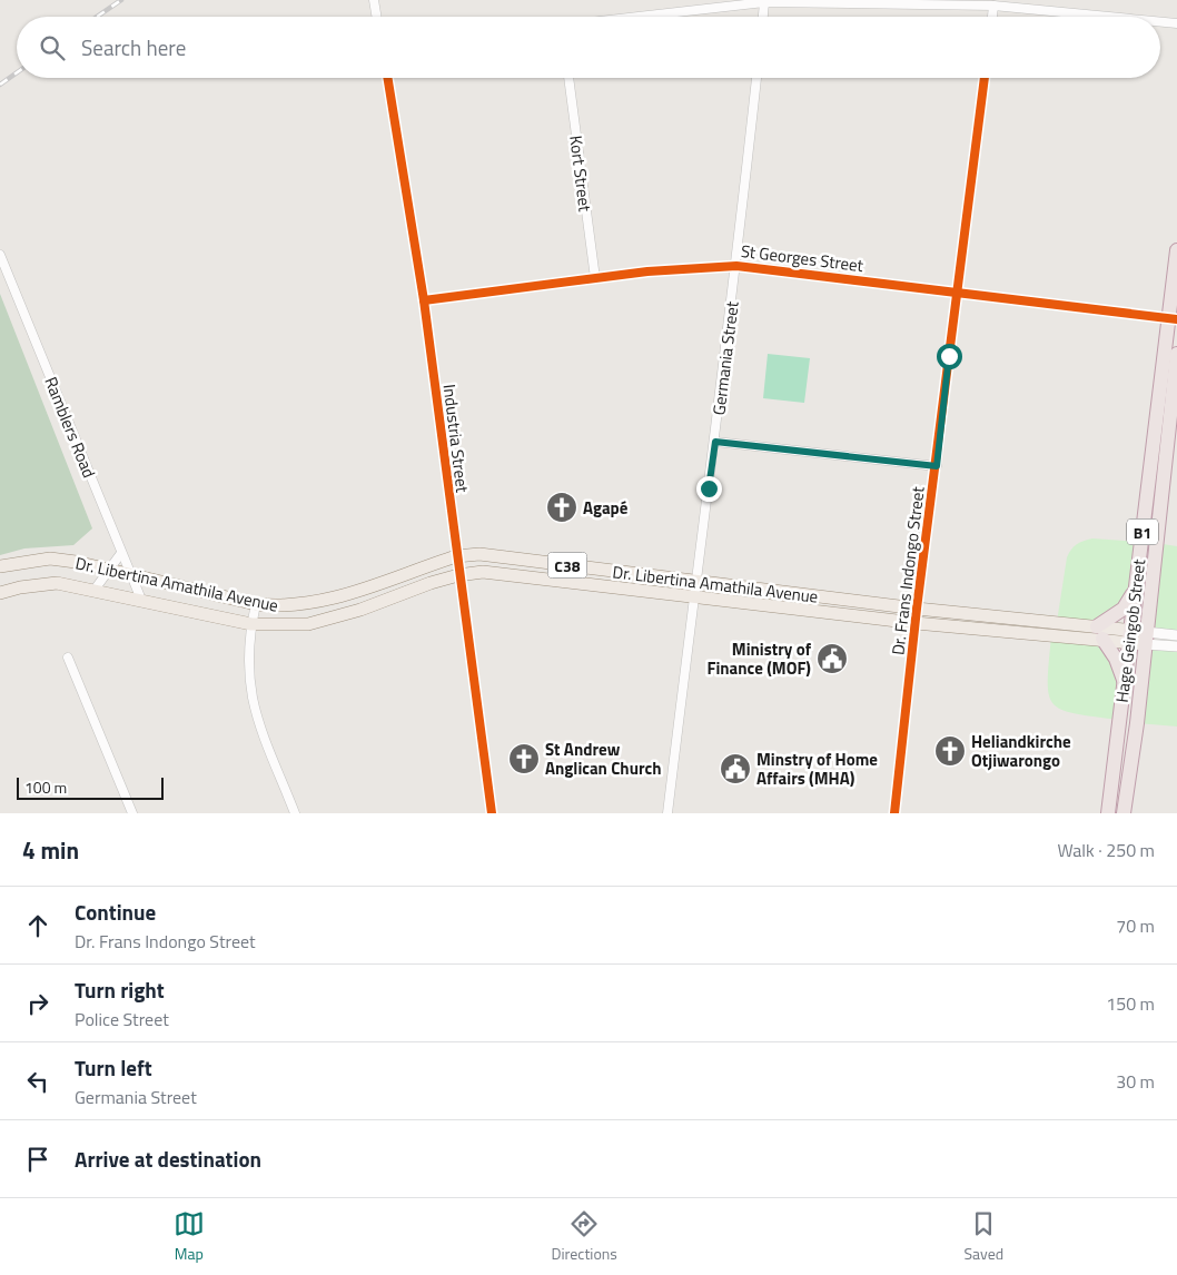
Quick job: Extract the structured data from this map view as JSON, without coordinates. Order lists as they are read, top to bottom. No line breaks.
{"streets":{"highway":["B1","Hage Geingob Street"],"main road":["C38","Dr. Libertina Amathila Avenue"],"street":["Kort Street","St Georges Street","Germania Street","Ramblers Road","Industria Street","Dr. Frans Indongo Street"]},"crossings":[["Kort Street","St Georges Street"],["St Georges Street","Germania Street"],["St Georges Street","Industria Street"],["St Georges Street","Dr. Frans Indongo Street"],["St Georges Street","Hage Geingob Street"],["Germania Street","Dr. Libertina Amathila Avenue"],["Ramblers Road","Dr. Libertina Amathila Avenue"],["Industria Street","Dr. Libertina Amathila Avenue"],["Dr. Frans Indongo Street","Dr. Libertina Amathila Avenue"],["Dr. Libertina Amathila Avenue","Hage Geingob Street"]],"places":{"church":["Agapé","Heliandkirche Otjiwarongo","St Andrew Anglican Church"],"public building":["Ministry of Finance (MOF)","Minstry of Home Affairs (MHA)"]},"scale_bar":"100 m","page":{"search":"Search here","scale":"100 m","heading":["4 min","Walk · 250 m"],"list":[["Continue","Dr. Frans Indongo Street","70 m"],["Turn right","Police Street","150 m"],["Turn left","Germania Street","30 m"],"Arrive at destination"],"nav":["Map","Directions","Saved"]}}
